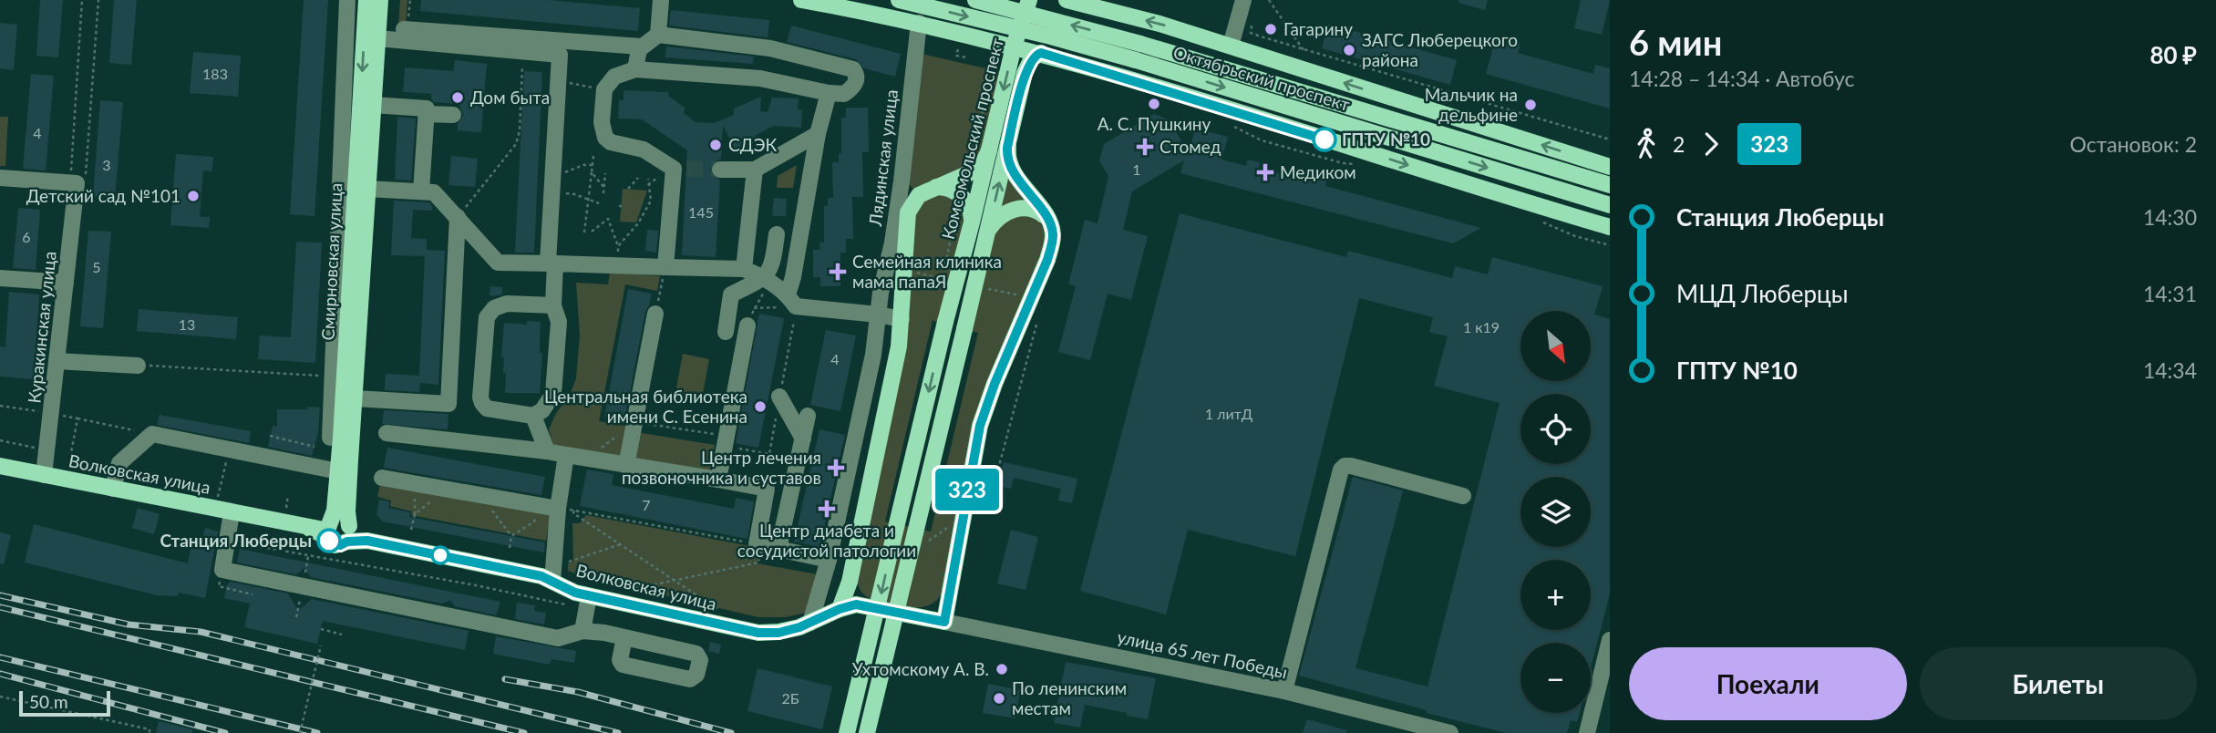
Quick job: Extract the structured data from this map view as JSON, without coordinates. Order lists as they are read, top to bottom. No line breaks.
{"streets":{"main road":["Октябрьский проспект","Комсомольский проспект","Лядинская улица","Смирновская улица","Волковская улица"],"street":["Куракинская улица","улица 65 лет Победы"]},"crossings":[["Комсомольский проспект","Лядинская улица"],["Лядинская улица","Волковская улица"],["Смирновская улица","Волковская улица"],["Куракинская улица","Волковская улица"]],"places":{"other":["Гагарину","ЗАГС Люберецкого района","Дом быта","А. С. Пушкину","Мальчик на дельфине","ГПТУ №10","СДЭК","Детский сад №101","Центральная библиотека имени С. Есенина","Станция Люберцы","Ухтомскому А. В.","По ленинским местам"],"health":["Стомед","Медиком","Семейная клиника мама папаЯ","Центр лечения позвоночника и суставов","Центр диабета и сосудистой патологии"]},"lines":["bus line 323"],"house_numbers":["183","4","3","1","145","6","5","13","1 к19","4","1 литД","7","2Б"],"scale_bar":"50 m","north":"bottom right","page":{"on_map":"323","heading":["6 мин","14:28 – 14:34 · Автобус","80 ₽"],"legs":["2","323","Остановок: 2"],"list":[{"name":"Станция Люберцы","value":"14:30"},{"name":"МЦД Люберцы","value":"14:31"},{"name":"ГПТУ №10","value":"14:34"}],"map_buttons":["+","−"],"buttons":["Поехали","Билеты"],"scale":"50 m"}}
